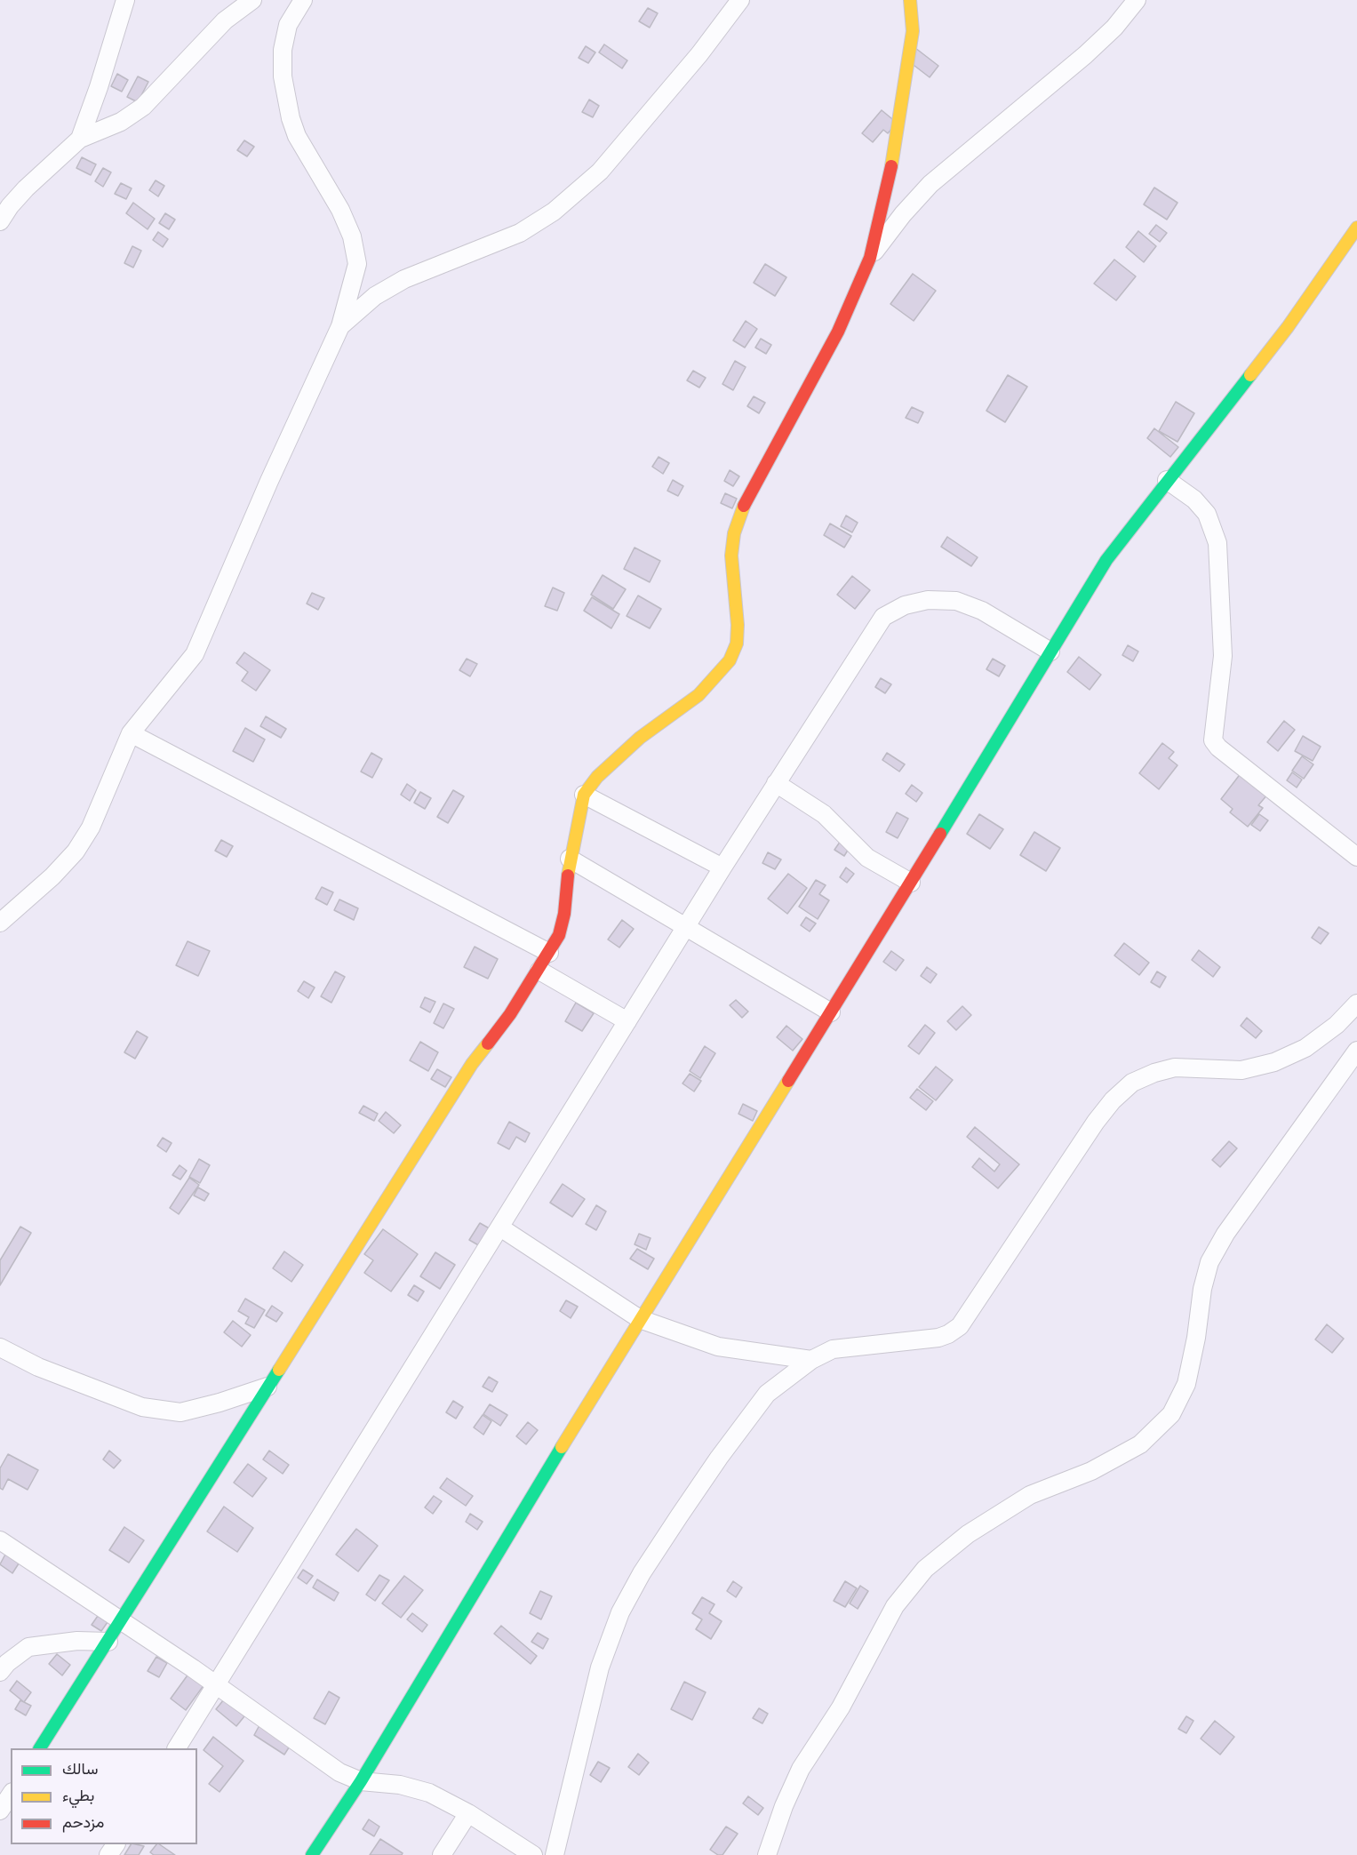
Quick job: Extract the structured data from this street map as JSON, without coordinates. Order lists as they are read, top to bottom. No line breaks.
{"legend":["سالك","بطيء","مزدحم"]}
